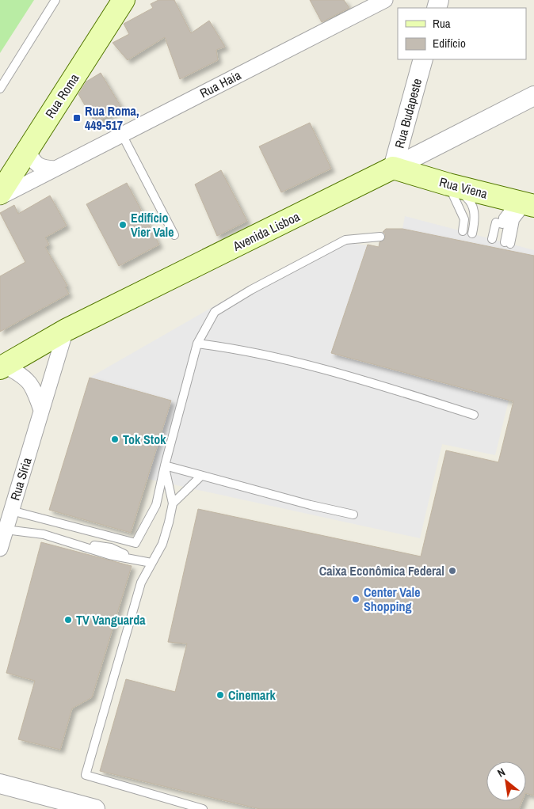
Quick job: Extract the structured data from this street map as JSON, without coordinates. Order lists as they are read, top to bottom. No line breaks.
{"streets":{"main road":["Rua Roma","Rua Viena","Avenida Lisboa"],"street":["Rua Haia","Rua Budapeste","Rua Síria"]},"crossings":[["Rua Budapeste","Rua Viena"],["Rua Budapeste","Avenida Lisboa"],["Rua Viena","Avenida Lisboa"],["Avenida Lisboa","Rua Síria"]],"places":{"transit":["Rua Roma, 449-517"],"other":["Edifício Vier Vale","Tok Stok","Caixa Econômica Federal","Center Vale Shopping","TV Vanguarda","Cinemark"]},"legend":["Rua","Edifício"],"north":"top left"}
